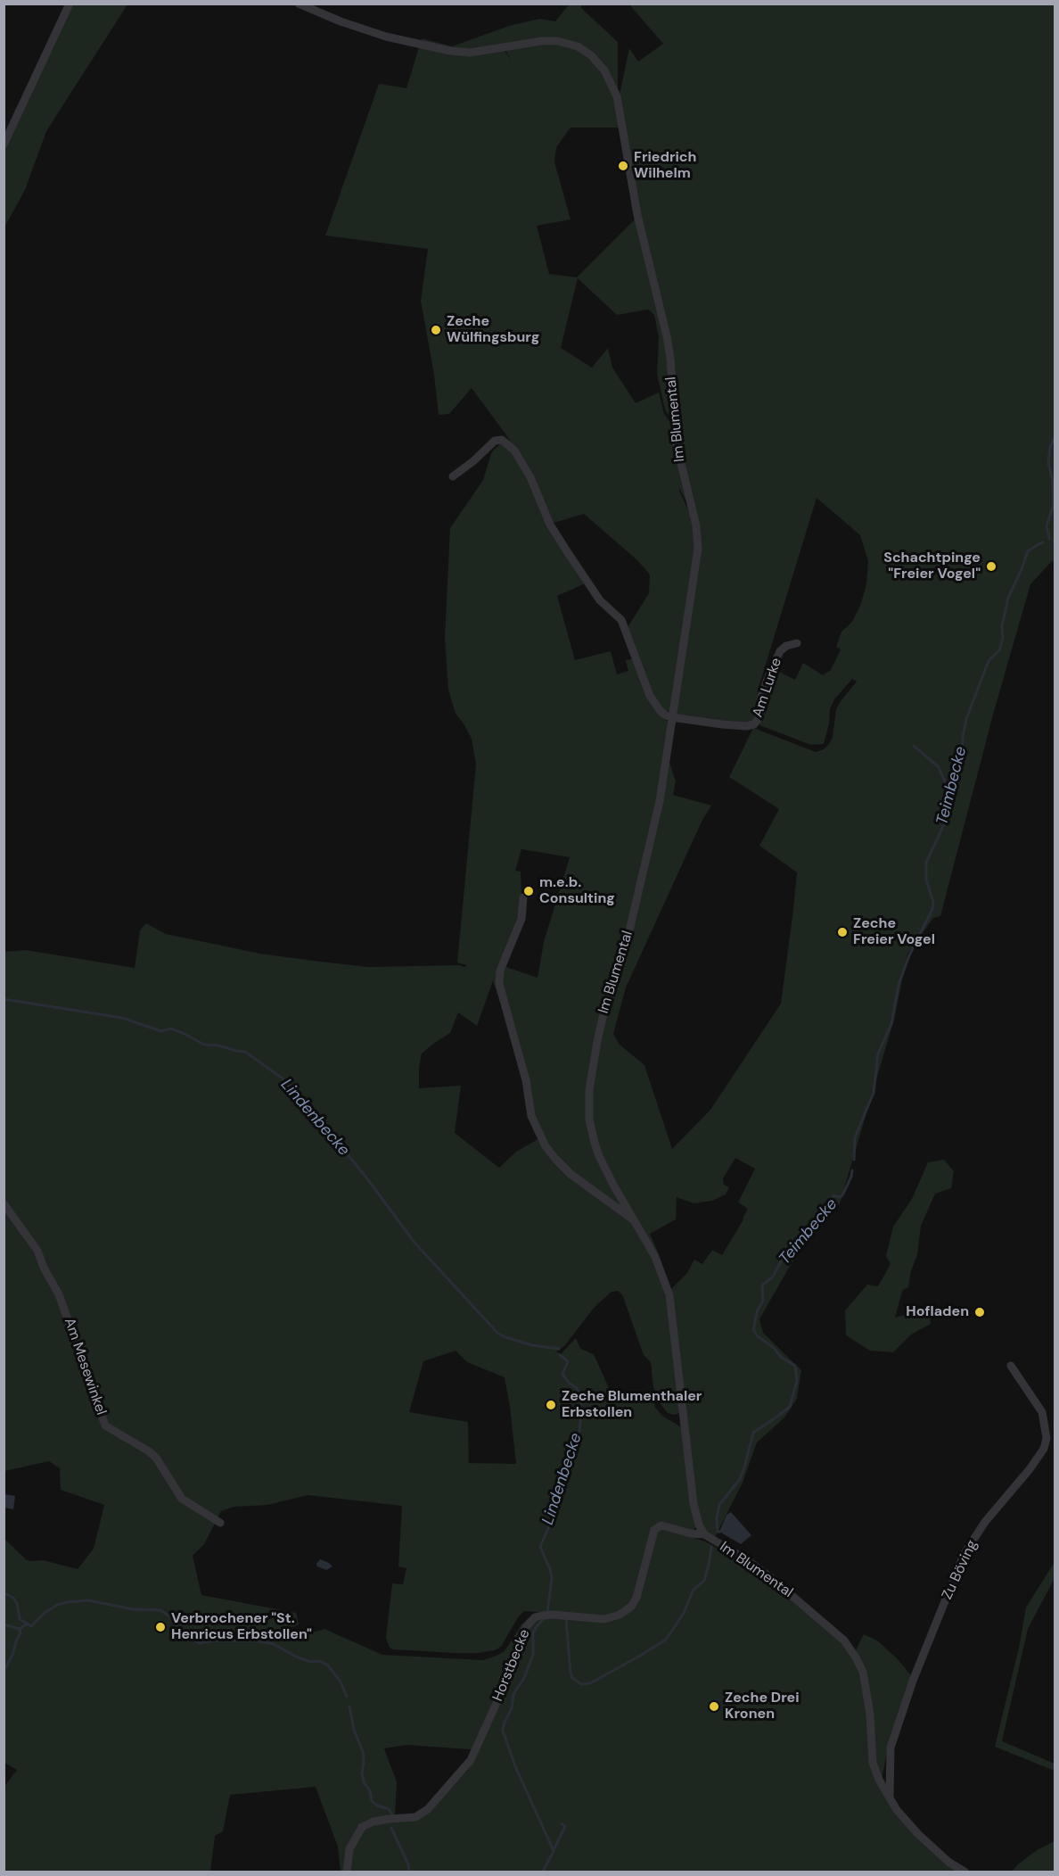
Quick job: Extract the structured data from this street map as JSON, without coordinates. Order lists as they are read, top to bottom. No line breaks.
{"streets":{"street":["Im Blumental","Am Lurke","Am Mesewinkel","Zu Böving","Horstbecke"]},"crossings":[["Im Blumental","Am Lurke"],["Im Blumental","Zu Böving"],["Im Blumental","Horstbecke"]],"water":["Teimbecke","Lindenbecke"],"places":["Friedrich Wilhelm","Zeche Wülfingsburg","Schachtpinge \"Freier Vogel\"","m.e.b. Consulting","Zeche Freier Vogel","Hofladen","Zeche Blumenthaler Erbstollen","Verbrochener \"St. Henricus Erbstollen\"","Zeche Drei Kronen"]}
